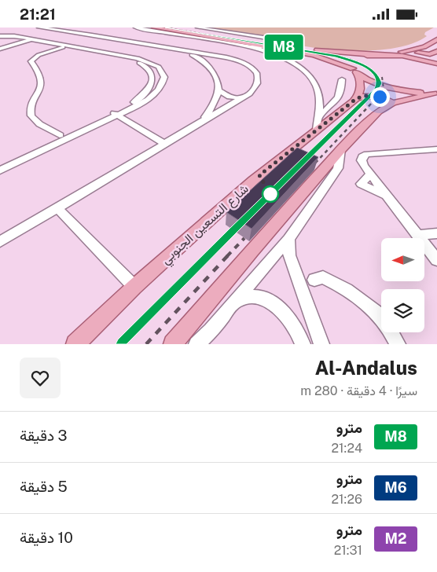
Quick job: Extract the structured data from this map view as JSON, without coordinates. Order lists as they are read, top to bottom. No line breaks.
{"streets":{"main road":["شارع التسعين الجنوبي"]},"lines":["metro line M8"],"north":"left","page":{"status":"21:21","on_map":"M8","heading":["Al-Andalus","سيرًا · 4 دقيقة · 280 m"],"list":[{"mark":"M8","name":"مترو","note":"21:24","value":"3 دقيقة"},{"mark":"M6","name":"مترو","note":"21:26","value":"5 دقيقة"},{"mark":"M2","name":"مترو","note":"21:31","value":"10 دقيقة"}]}}
